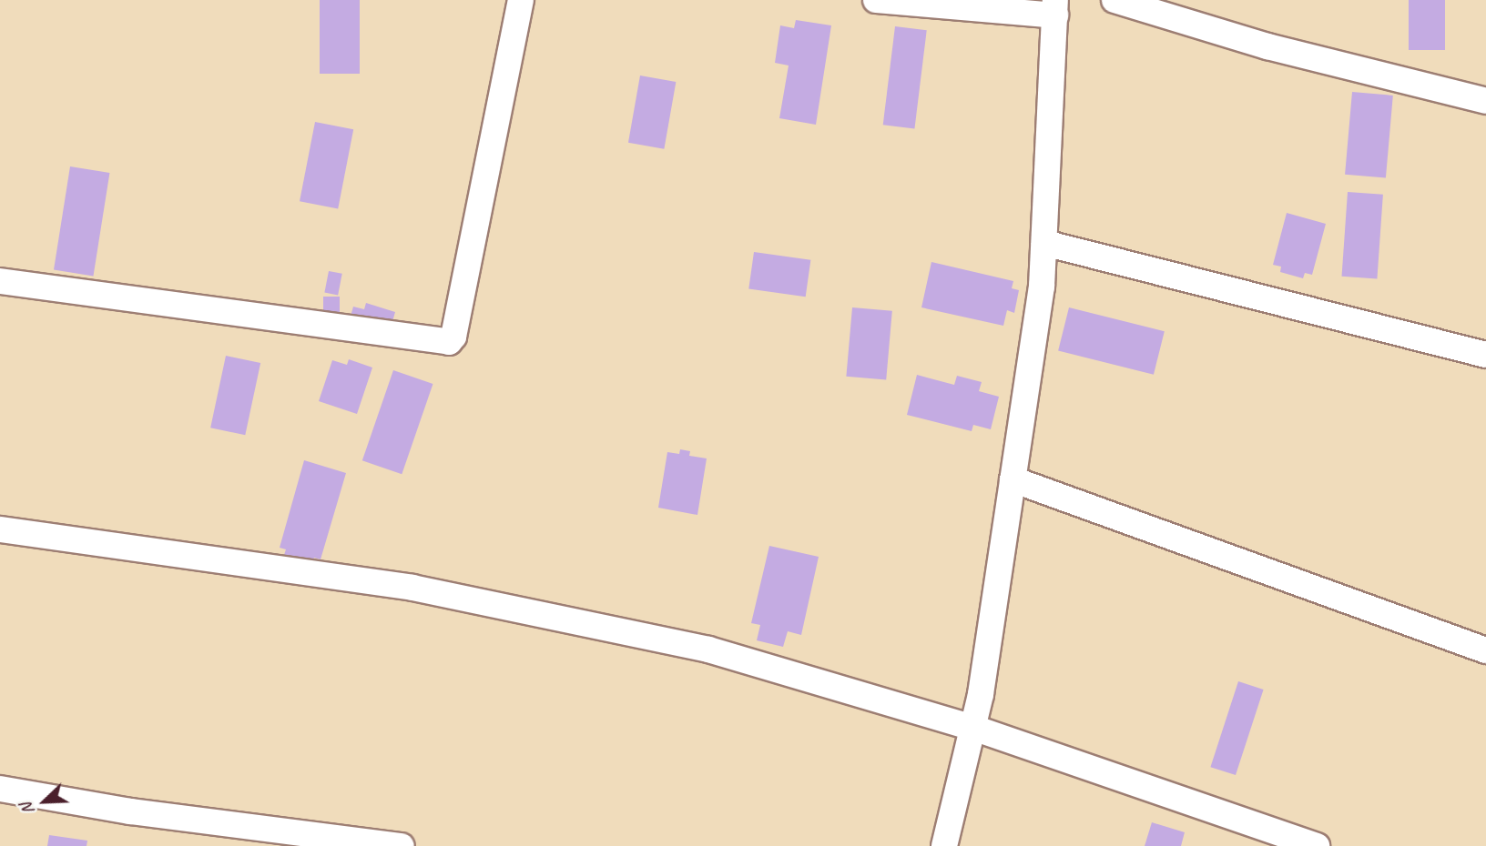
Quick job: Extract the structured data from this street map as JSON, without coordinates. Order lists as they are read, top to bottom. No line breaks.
{"north":"bottom left"}
